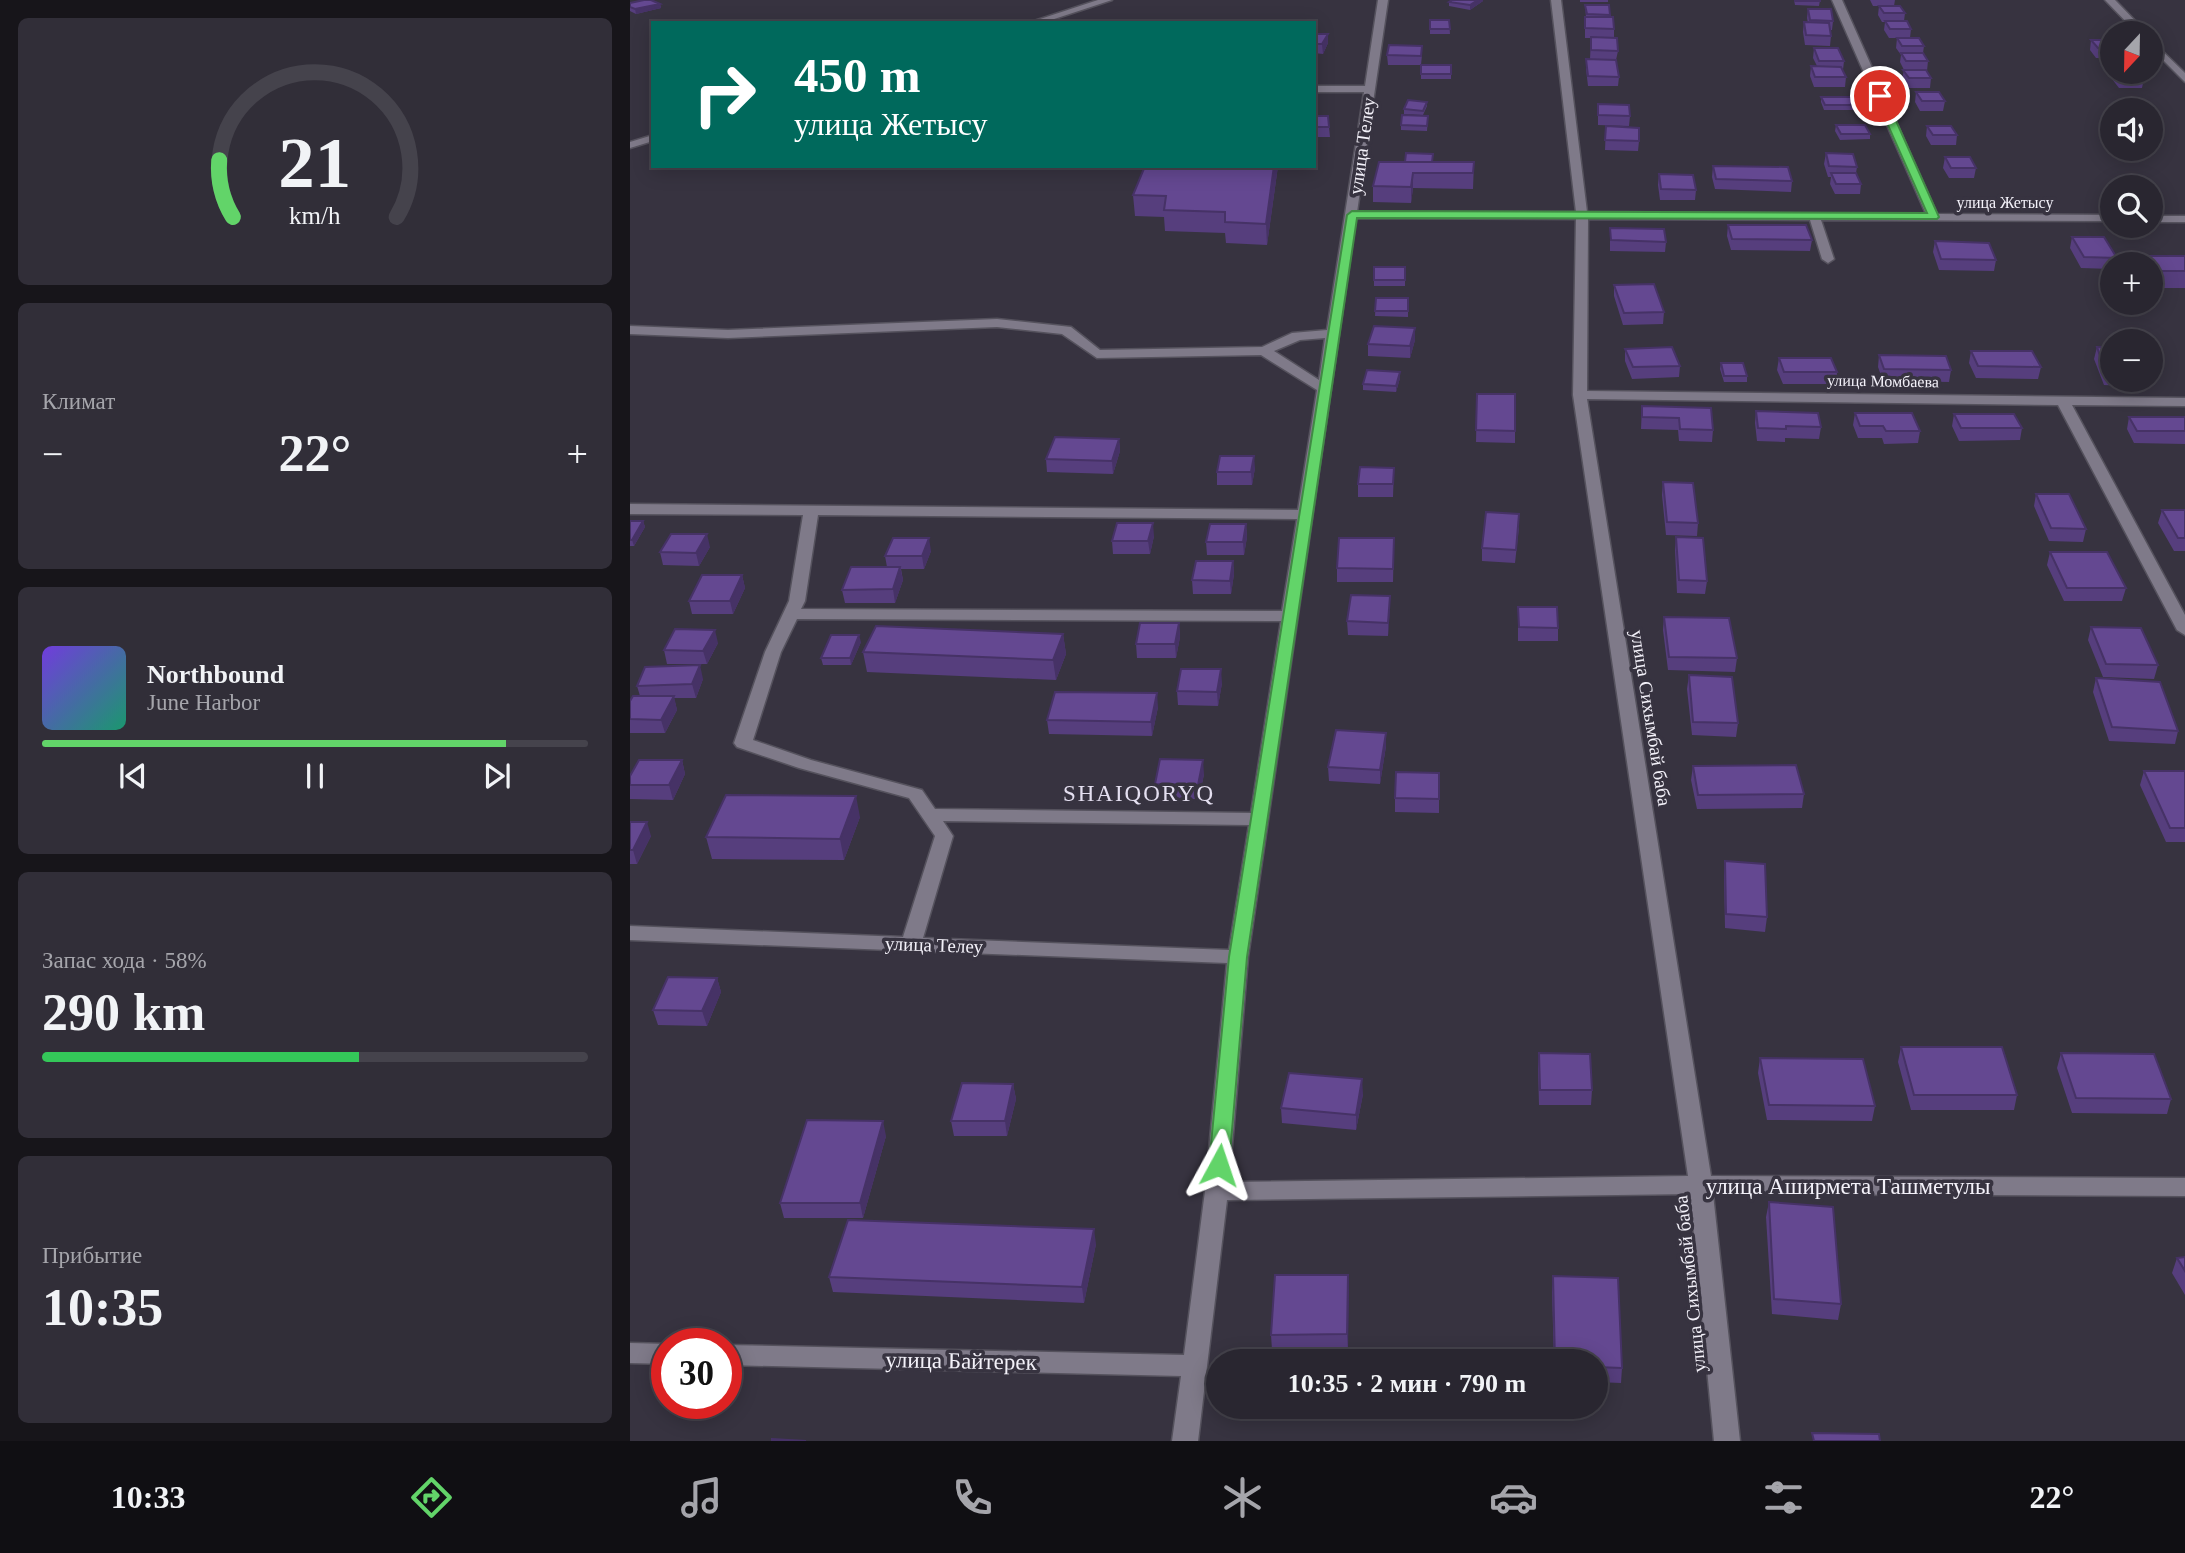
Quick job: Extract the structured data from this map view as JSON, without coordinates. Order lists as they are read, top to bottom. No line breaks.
{"streets":{"street":["улица Телеу","улица Жетысу","улица Момбаева","улица Сихымбай баба","улица Аширмета Ташметулы","улица Байтерек"]},"crossings":[["улица Телеу","улица Жетысу"],["улица Телеу","улица Аширмета Ташметулы"],["улица Телеу","улица Байтерек"],["улица Жетысу","улица Сихымбай баба"],["улица Момбаева","улица Сихымбай баба"],["улица Сихымбай баба","улица Аширмета Ташметулы"]],"districts":["SHAIQORYQ"],"north":"bottom","page":{"map_buttons":["+","−"],"turn":["450 m","улица Жетысу"],"tile":["Климат",["Запас хода · 58%","290 km"],["Прибытие","10:35"]],"heat":["−","22°","+"],"song":["Northbound","June Harbor"],"limit":"30","trip":"10:35 · 2 мин · 790 m","tabs":["10:33","22°"],"gauge":["21","km/h"]}}
